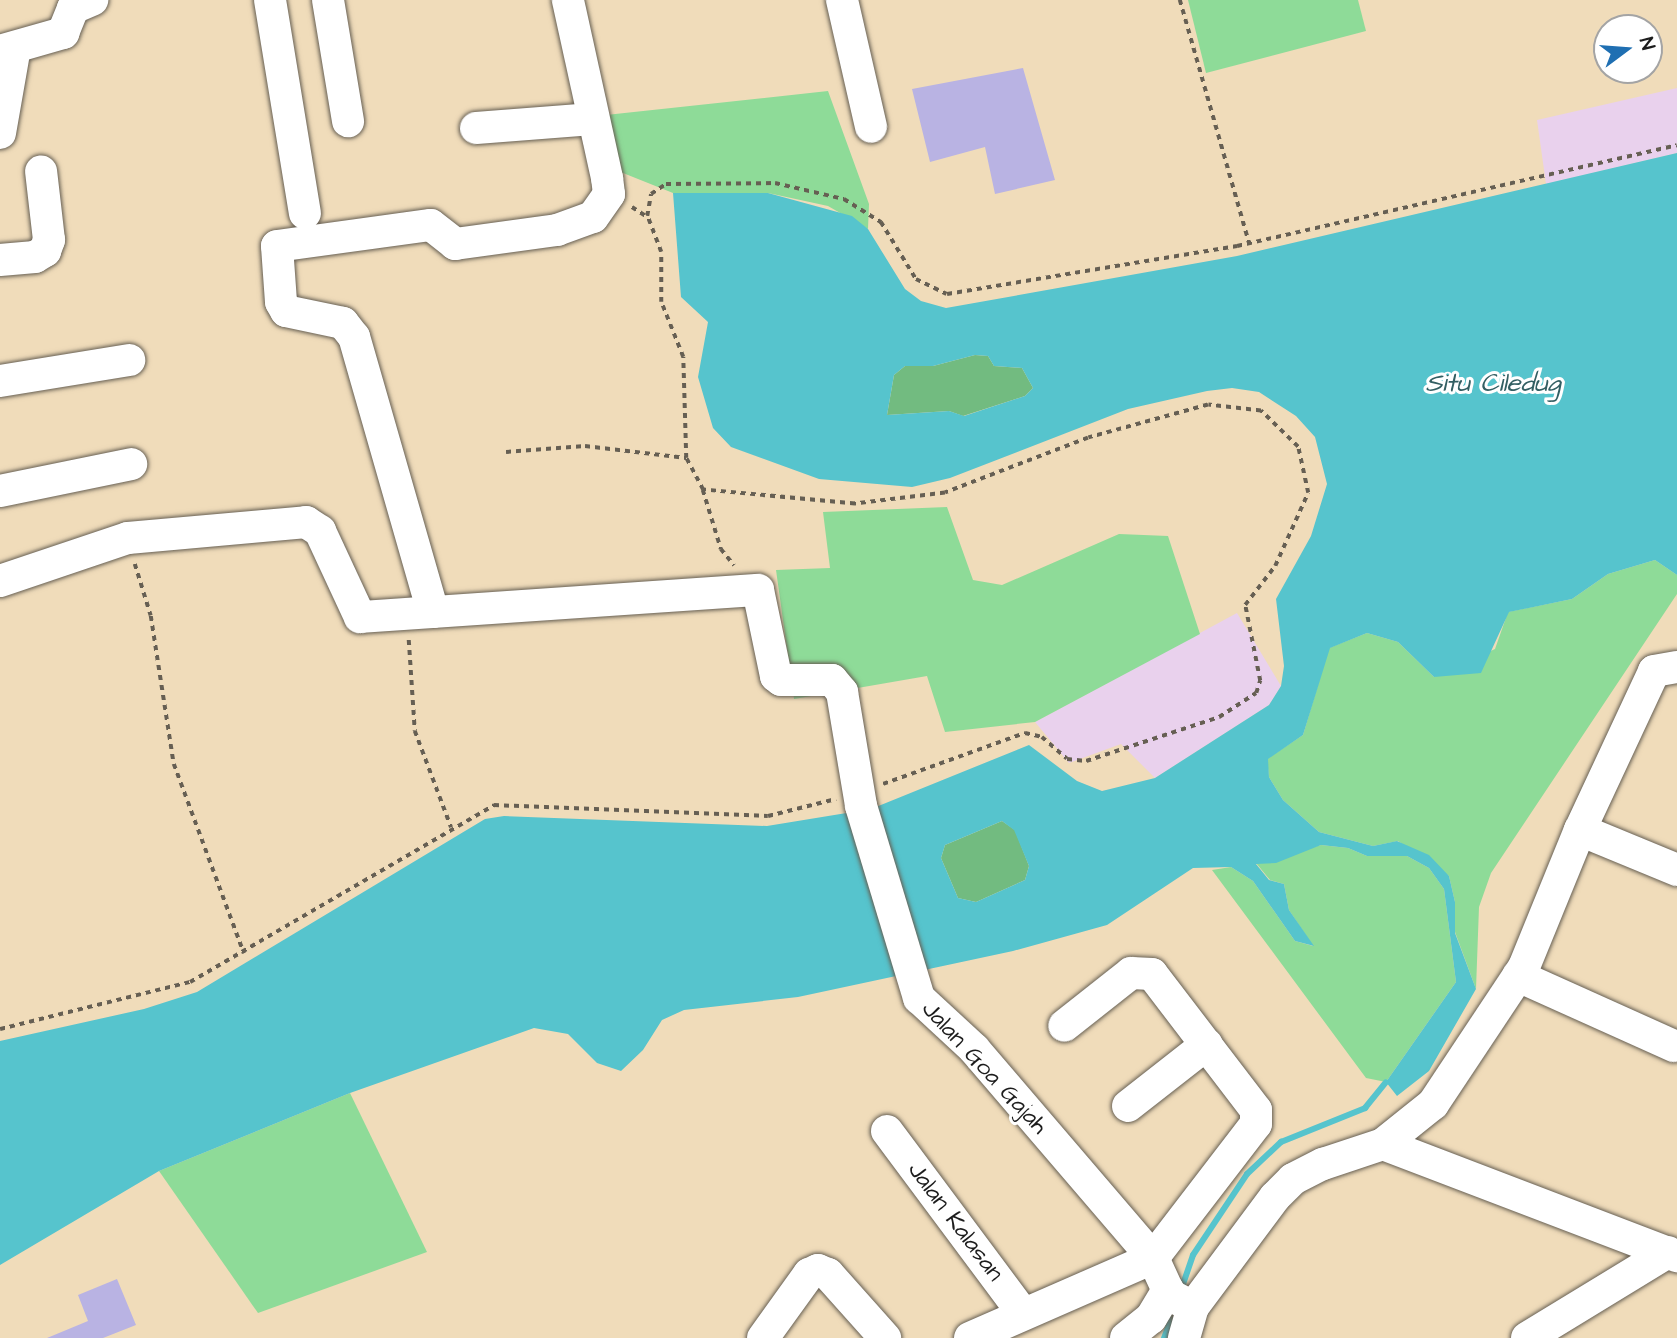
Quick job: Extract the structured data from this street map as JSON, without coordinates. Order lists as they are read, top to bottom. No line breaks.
{"streets":{"street":["Jalan Goa Gajah","Jalan Kalasan"]},"water":["Situ Ciledug"],"north":"right"}
